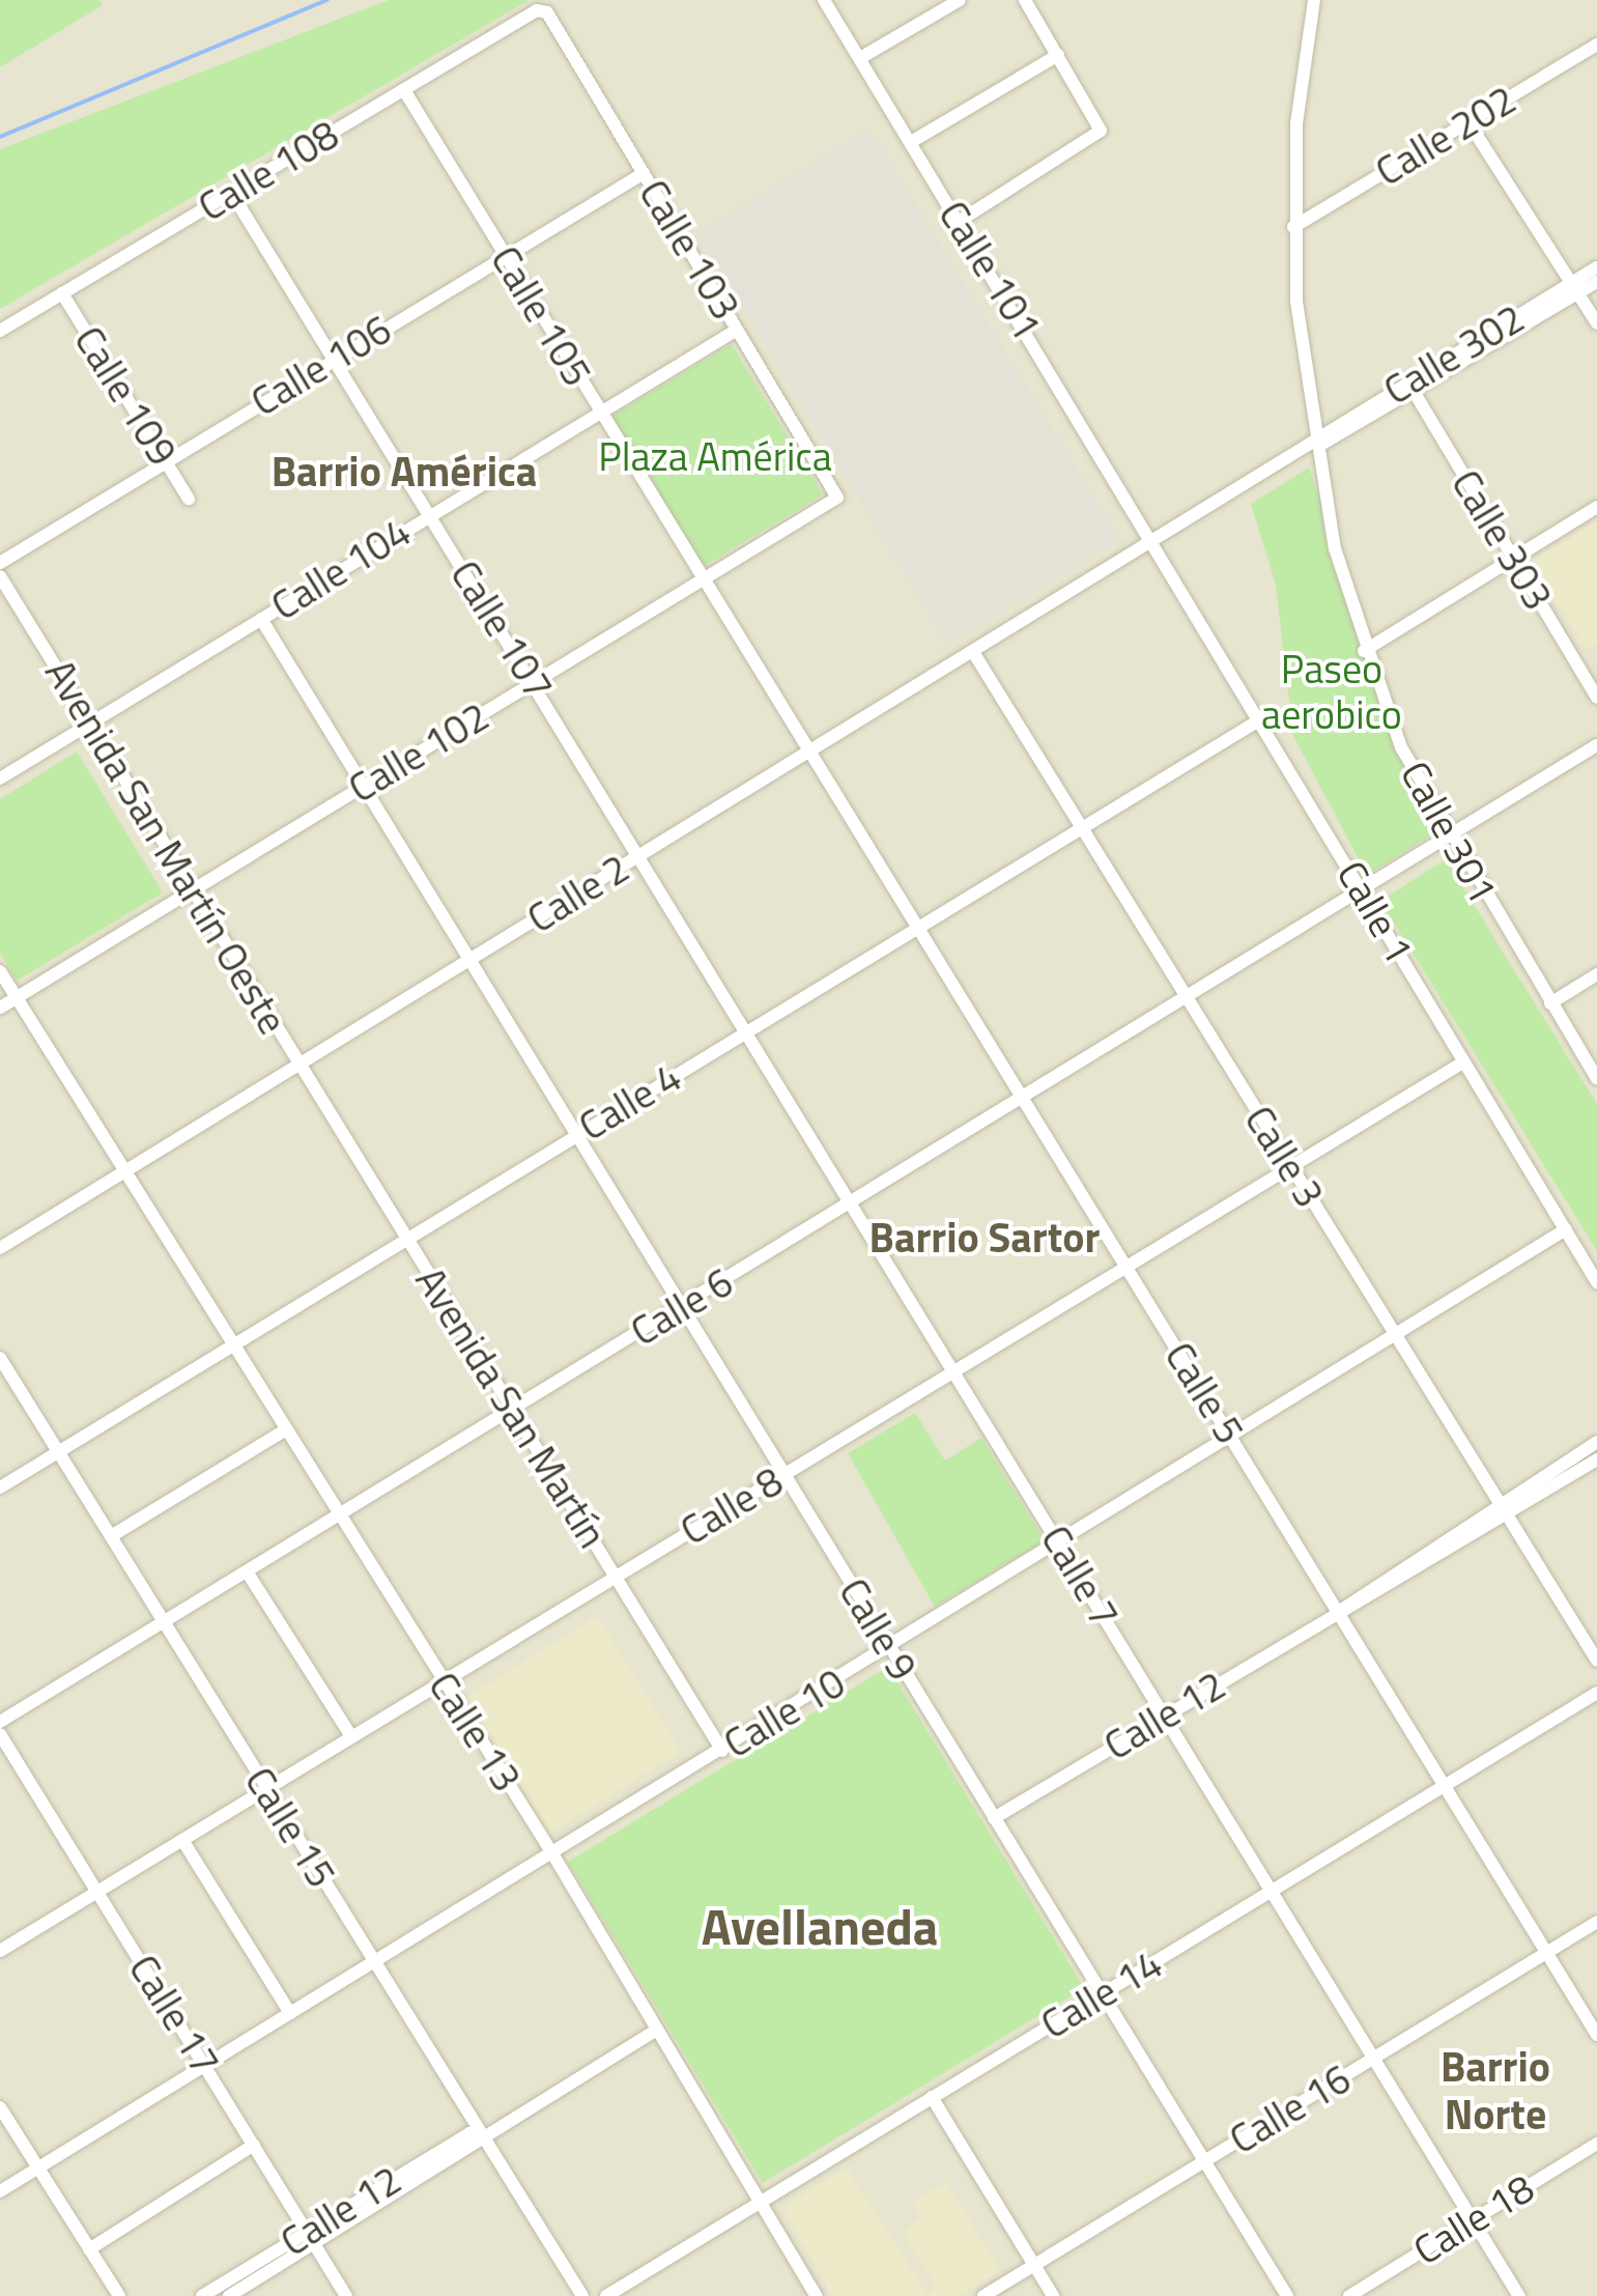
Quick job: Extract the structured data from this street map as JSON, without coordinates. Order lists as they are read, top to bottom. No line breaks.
{"streets":{"street":["Calle 202","Calle 108","Calle 103","Calle 101","Calle 105","Calle 302","Calle 106","Calle 109","Calle 303","Calle 104","Calle 107","Calle 102","Calle 301","Avenida San Martín Oeste","Calle 2","Calle 1","Calle 4","Calle 3","Calle 6","Calle 5","Avenida San Martín","Calle 8","Calle 7","Calle 9","Calle 10","Calle 12","Calle 13","Calle 15","Calle 14","Calle 17","Calle 16","Calle 18"]},"crossings":[["Calle 202","Calle 301"],["Calle 108","Calle 103"],["Calle 108","Calle 105"],["Calle 108","Calle 109"],["Calle 108","Calle 107"],["Calle 103","Calle 106"],["Calle 103","Calle 104"],["Calle 103","Calle 102"],["Calle 101","Calle 302"],["Calle 101","Calle 2"],["Calle 101","Calle 1"],["Calle 105","Calle 106"],["Calle 105","Calle 104"],["Calle 105","Calle 102"],["Calle 105","Calle 2"],["Calle 105","Calle 5"],["Calle 302","Calle 303"],["Calle 302","Calle 301"],["Calle 302","Calle 2"],["Calle 302","Calle 1"],["Calle 106","Calle 109"],["Calle 106","Calle 107"],["Calle 104","Calle 107"],["Calle 104","Avenida San Martín Oeste"],["Calle 107","Calle 102"],["Calle 107","Calle 2"],["Calle 107","Calle 7"],["Calle 102","Avenida San Martín Oeste"],["Calle 102","Calle 13"],["Calle 301","Calle 6"],["Avenida San Martín Oeste","Calle 2"],["Avenida San Martín Oeste","Avenida San Martín"],["Calle 2","Calle 1"],["Calle 2","Calle 3"],["Calle 2","Calle 5"],["Calle 2","Avenida San Martín"],["Calle 2","Calle 7"],["Calle 2","Calle 9"],["Calle 2","Calle 13"],["Calle 1","Calle 4"],["Calle 1","Calle 6"],["Calle 1","Calle 8"],["Calle 1","Calle 10"],["Calle 4","Calle 3"],["Calle 4","Calle 5"],["Calle 4","Avenida San Martín"],["Calle 4","Calle 7"],["Calle 4","Calle 9"],["Calle 4","Calle 13"],["Calle 4","Calle 15"],["Calle 3","Calle 6"],["Calle 3","Calle 8"],["Calle 3","Calle 10"],["Calle 3","Calle 12"],["Calle 6","Calle 5"],["Calle 6","Avenida San Martín"],["Calle 6","Calle 7"],["Calle 6","Calle 9"],["Calle 6","Calle 13"],["Calle 6","Calle 15"],["Calle 5","Calle 8"],["Calle 5","Calle 10"],["Calle 5","Calle 12"],["Calle 5","Calle 14"],["Calle 5","Calle 16"],["Avenida San Martín","Calle 8"],["Avenida San Martín","Calle 10"],["Calle 8","Calle 7"],["Calle 8","Calle 9"],["Calle 8","Calle 13"],["Calle 8","Calle 15"],["Calle 8","Calle 17"],["Calle 7","Calle 10"],["Calle 7","Calle 12"],["Calle 7","Calle 14"],["Calle 7","Calle 16"],["Calle 7","Calle 18"],["Calle 9","Calle 10"],["Calle 9","Calle 12"],["Calle 9","Calle 14"],["Calle 9","Calle 16"],["Calle 10","Calle 13"],["Calle 10","Calle 15"],["Calle 10","Calle 17"],["Calle 12","Calle 13"],["Calle 12","Calle 15"],["Calle 12","Calle 17"],["Calle 13","Calle 14"]],"districts":["Barrio América","Barrio Sartor","Avellaneda","Barrio Norte"],"parks":["Plaza América","Paseo aerobico"]}
